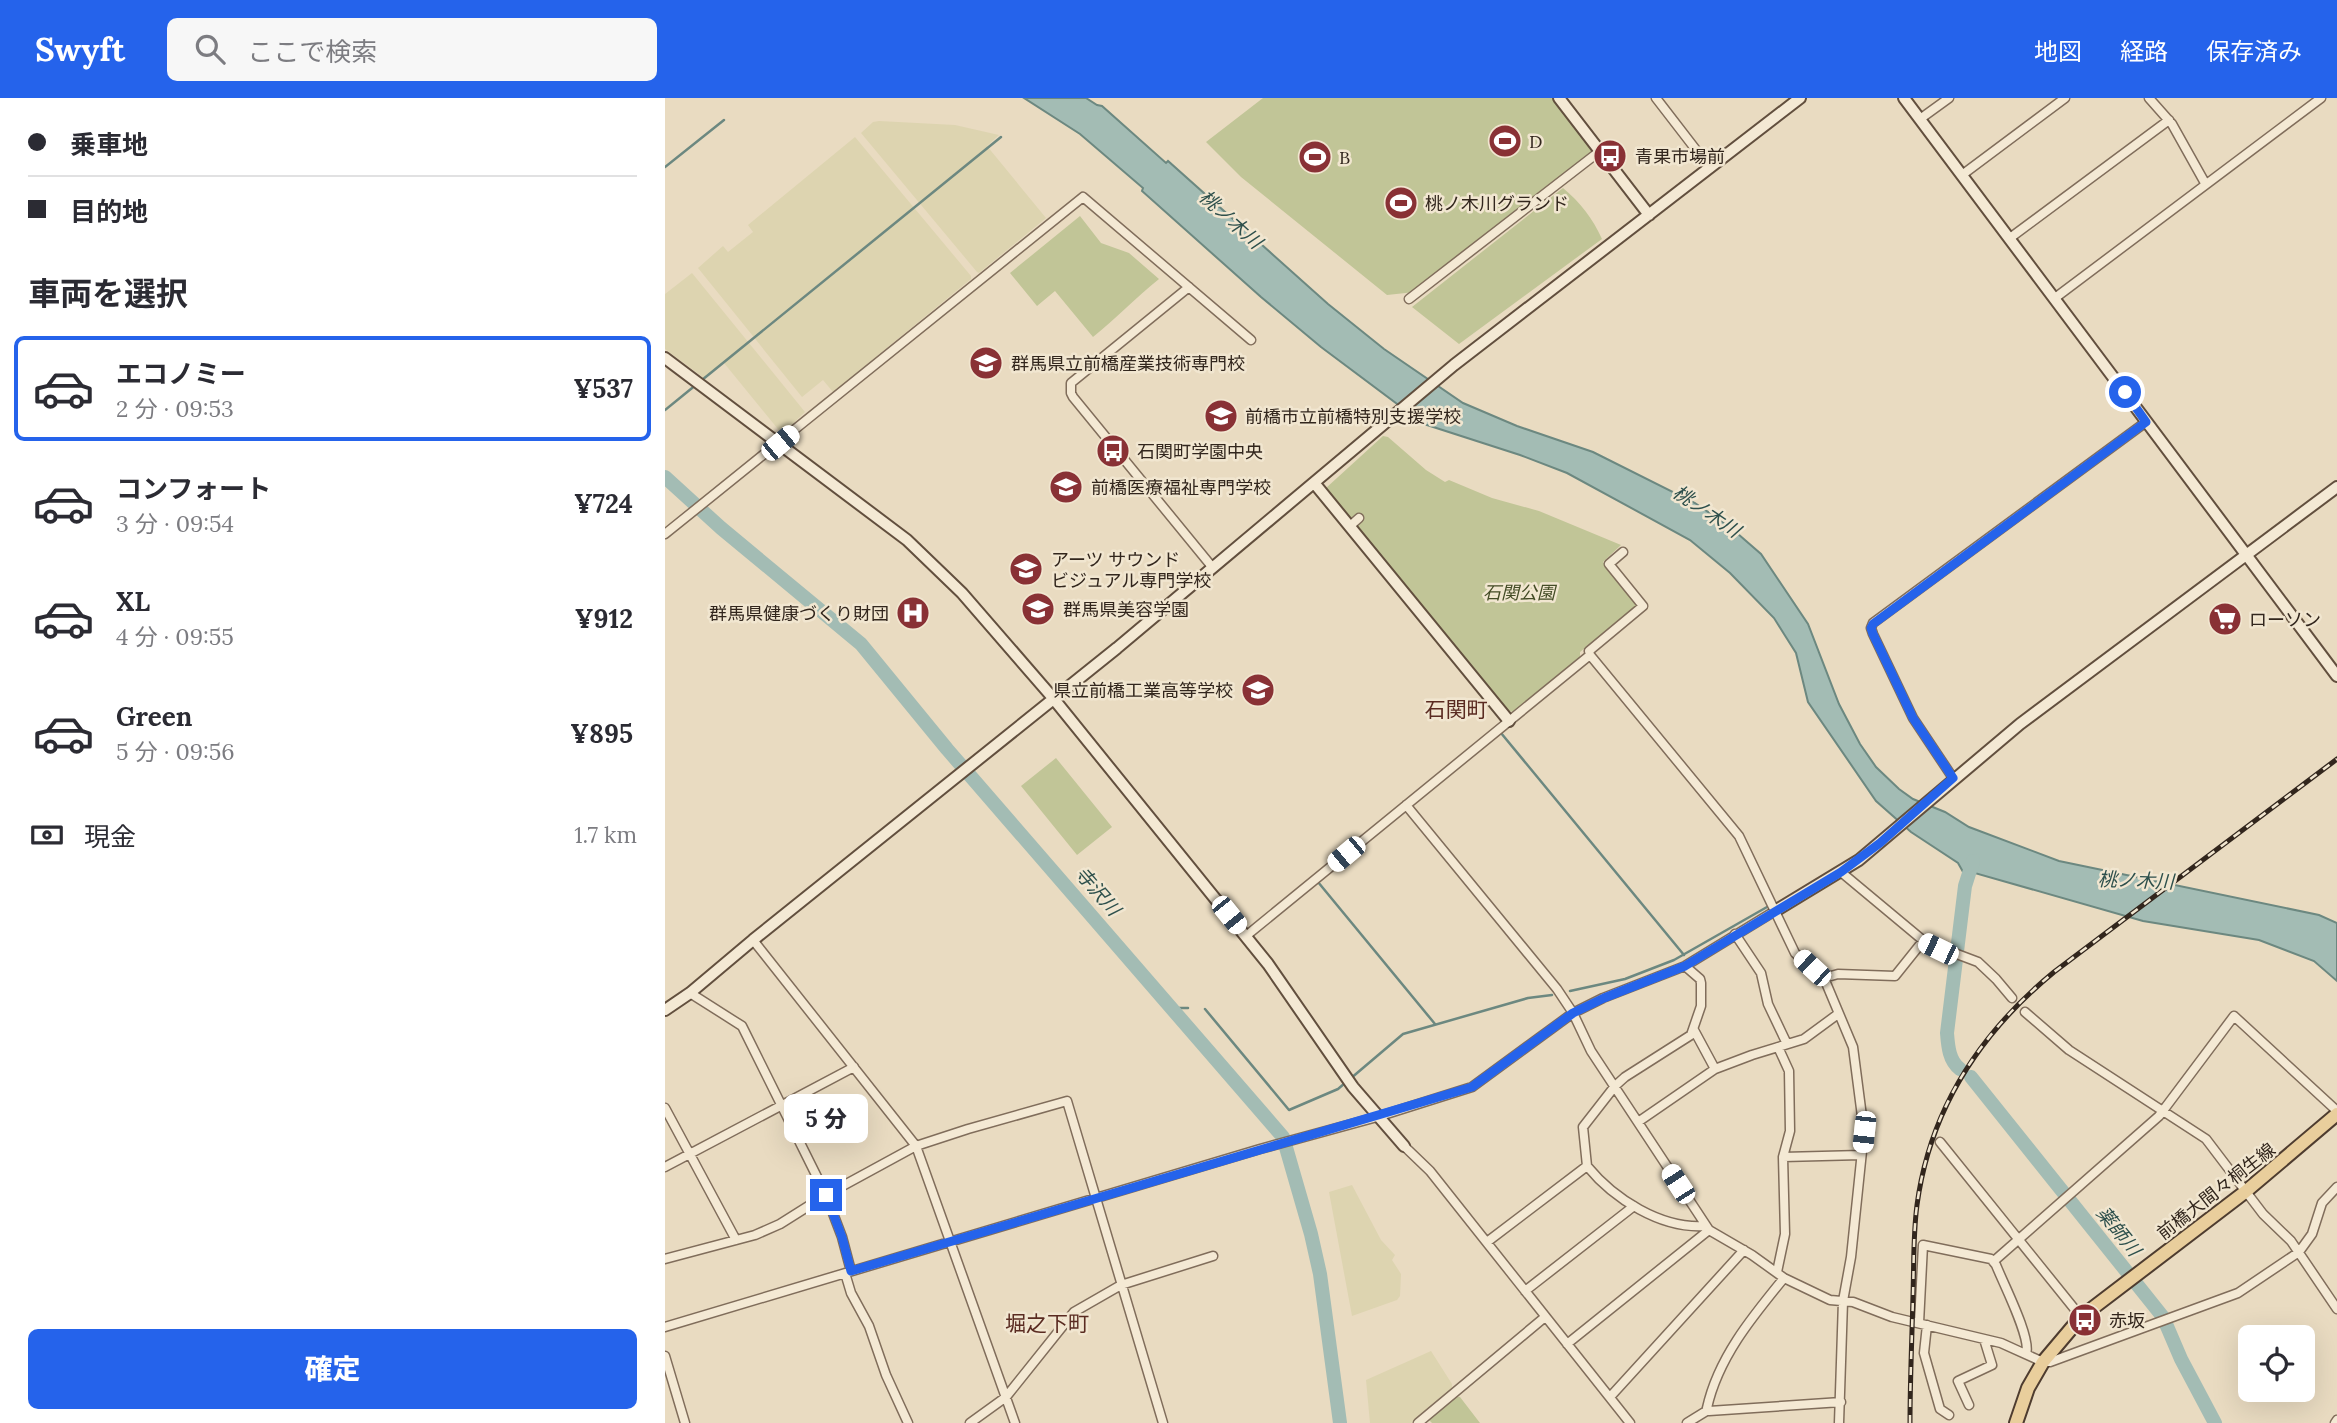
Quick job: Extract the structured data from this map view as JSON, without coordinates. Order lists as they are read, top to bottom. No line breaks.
{"streets":{"main road":["前橋大間々桐生線"]},"districts":["石関町","堀之下町"],"water":["桃ノ木川","寺沢川","薬師川"],"parks":["石関公園"],"places":{"sports":["D","B","桃ノ木川グランド"],"bus stop":["青果市場前","石関町学園中央","赤坂"],"school or university":["群馬県立前橋産業技術専門校","前橋市立前橋特別支援学校","前橋医療福祉専門学校","アーツ サウンド ビジュアル専門学校","群馬県美容学園","県立前橋工業高等学校"],"hospital":["群馬県健康づくり財団"],"supermarket":["ローソン"]},"page":{"header":"Swyft","search":"ここで検索","nav":["地図","経路","保存済み"],"banner":["乗車地","目的地"],"heading":"車両を選択","list":[{"name":"エコノミー","note":"2 分 · 09:53","value":"¥537"},{"name":"コンフォート","note":"3 分 · 09:54","value":"¥724"},{"name":"XL","note":"4 分 · 09:55","value":"¥912"},{"name":"Green","note":"5 分 · 09:56","value":"¥895"}],"pay":["現金","1.7 km"],"bubble":"5 分","buttons":"確定"}}
